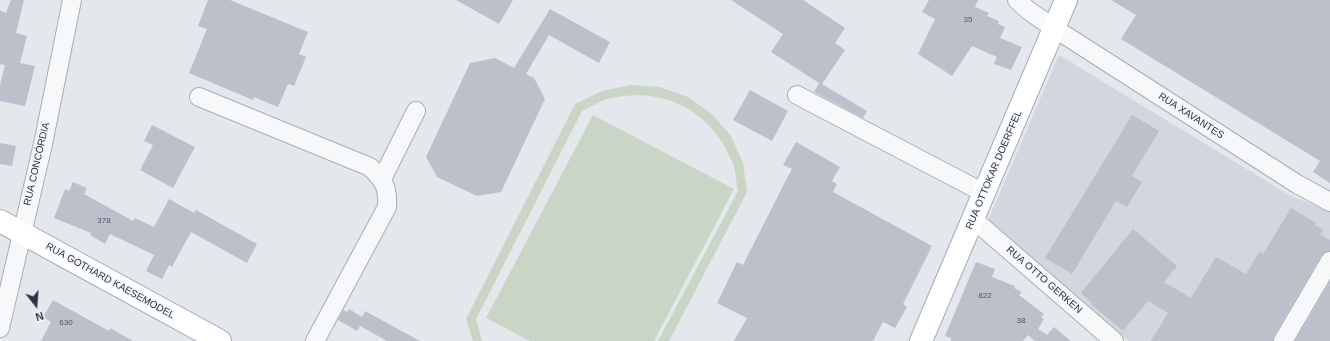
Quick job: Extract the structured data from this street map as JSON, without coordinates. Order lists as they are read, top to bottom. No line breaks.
{"streets":{"main road":["RUA OTTOKAR DOERFFEL","RUA GOTHARD KAESEMODEL"],"street":["RUA XAVANTES","RUA CONCÓRDIA","RUA OTTO GERKEN"]},"crossings":[["RUA XAVANTES","RUA OTTOKAR DOERFFEL"],["RUA CONCÓRDIA","RUA GOTHARD KAESEMODEL"],["RUA OTTOKAR DOERFFEL","RUA OTTO GERKEN"]],"house_numbers":["35","378","822","38","630"],"north":"bottom"}
